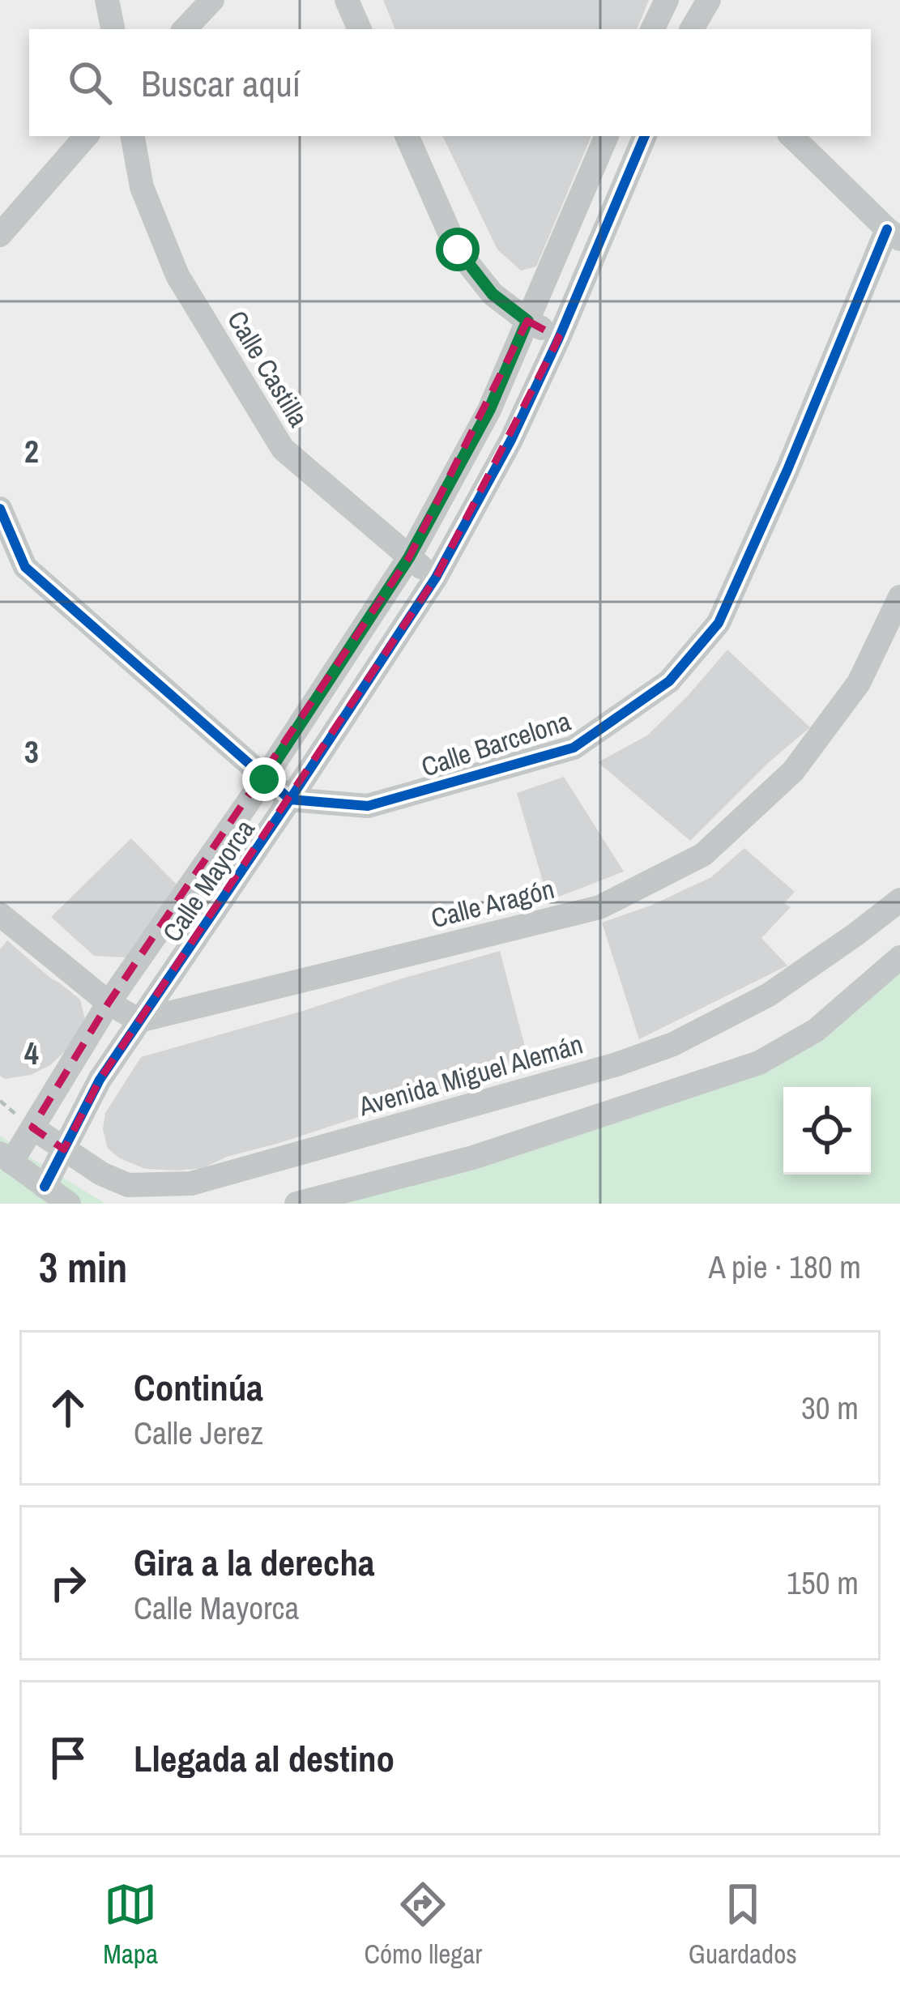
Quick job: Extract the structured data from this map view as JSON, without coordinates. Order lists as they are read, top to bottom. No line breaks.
{"streets":{"street":["Calle Castilla","Calle Barcelona","Calle Mayorca","Calle Aragón","Avenida Miguel Alemán"]},"crossings":[["Calle Castilla","Calle Mayorca"],["Calle Barcelona","Calle Mayorca"],["Calle Mayorca","Calle Aragón"],["Calle Mayorca","Avenida Miguel Alemán"]],"page":{"search":"Buscar aquí","heading":["3 min","A pie · 180 m"],"list":[["Continúa","Calle Jerez","30 m"],["Gira a la derecha","Calle Mayorca","150 m"],"Llegada al destino"],"nav":["Mapa","Cómo llegar","Guardados"]},"grid":{"rows":["2","3","4"]}}
